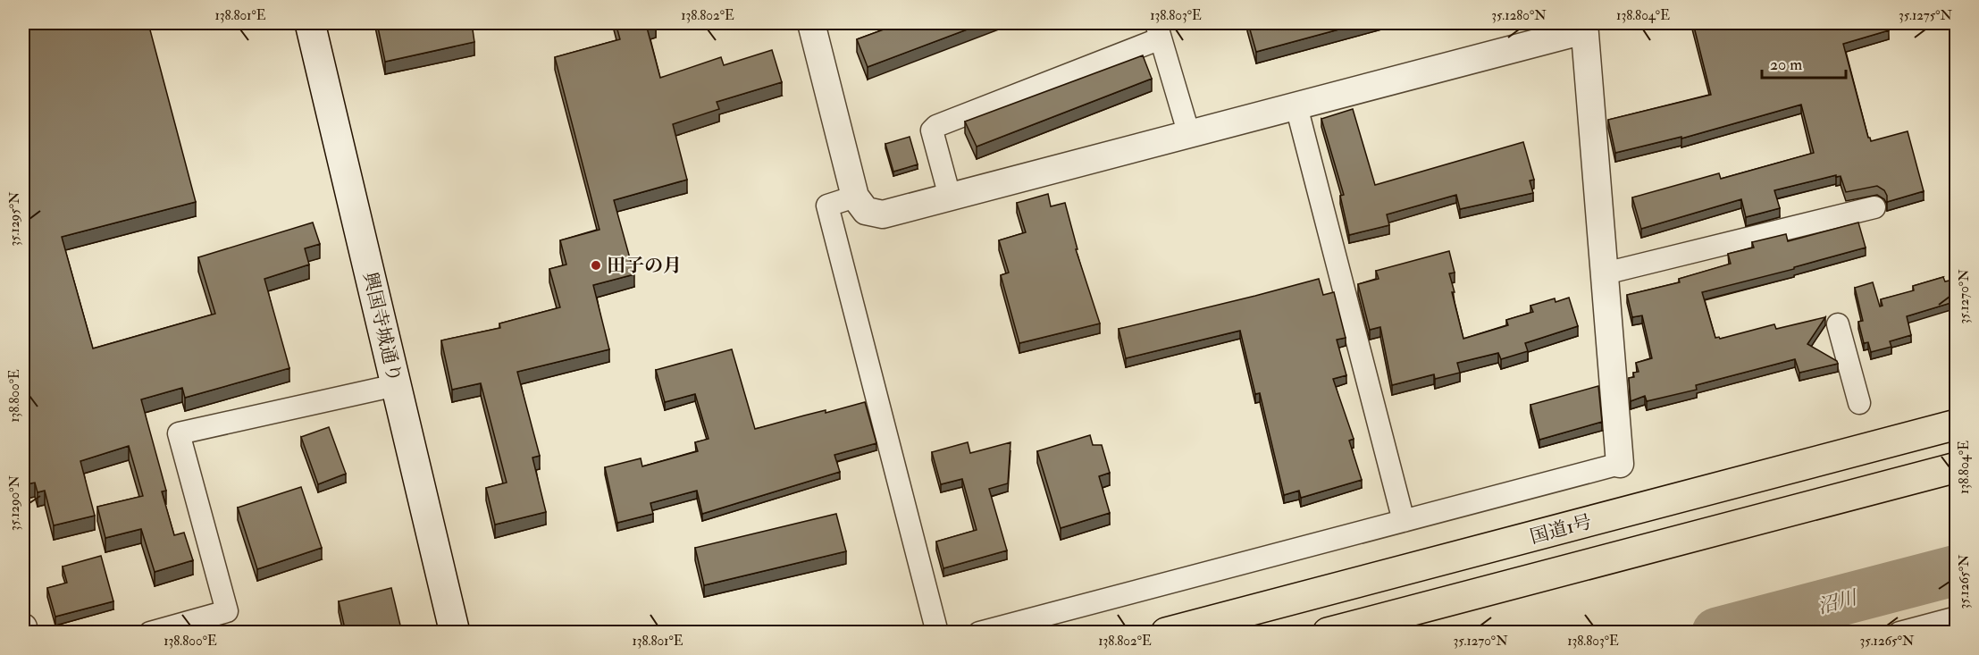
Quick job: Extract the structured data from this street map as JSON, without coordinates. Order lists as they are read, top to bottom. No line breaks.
{"streets":{"highway":["国道1号"],"main road":["興国寺城通り"]},"water":["沼川"],"places":["田子の月"],"scale_bar":"20 m","coordinates":["138.801°E","138.802°E","138.803°E","35.1280°N","138.804°E","35.1275°N","35.1295°N","35.1270°N","138.800°E","35.1290°N","35.1265°N"]}
